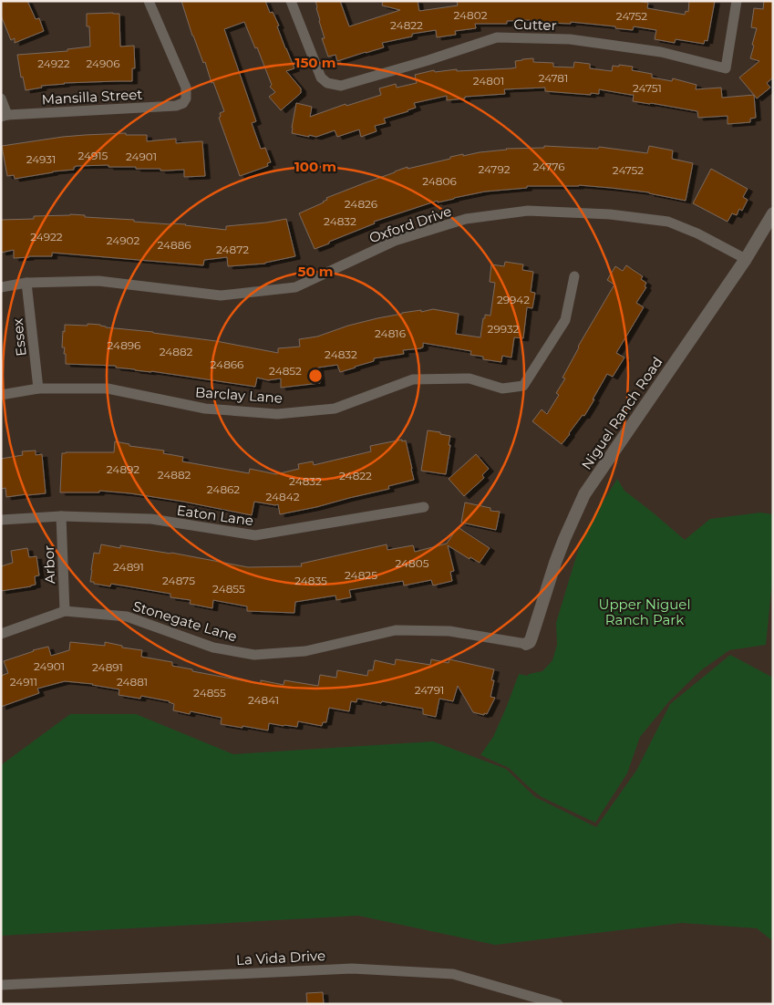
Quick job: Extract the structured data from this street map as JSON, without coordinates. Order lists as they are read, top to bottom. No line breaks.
{"streets":{"street":["Cutter","Mansilla Street","Oxford Drive","Essex","Barclay Lane","Niguel Ranch Road","Eaton Lane","Arbor","Stonegate Lane","La Vida Drive"]},"crossings":[["Oxford Drive","Essex"],["Oxford Drive","Niguel Ranch Road"],["Essex","Barclay Lane"],["Niguel Ranch Road","Stonegate Lane"],["Eaton Lane","Arbor"],["Arbor","Stonegate Lane"]],"parks":["Upper Niguel Ranch Park"],"house_numbers":["24802","24752","24822","24922","24906","24781","24801","24751","24915","24901","24931","24776","24792","24752","24806","24826","24832","24922","24902","24886","24872","29942","29932","24816","24896","24882","24832","24866","24852","24892","24882","24822","24832","24862","24842","24805","24891","24825","24875","24835","24855","24901","24891","24911","24881","24791","24855","24841"],"rings":["150 m","100 m","50 m"]}
